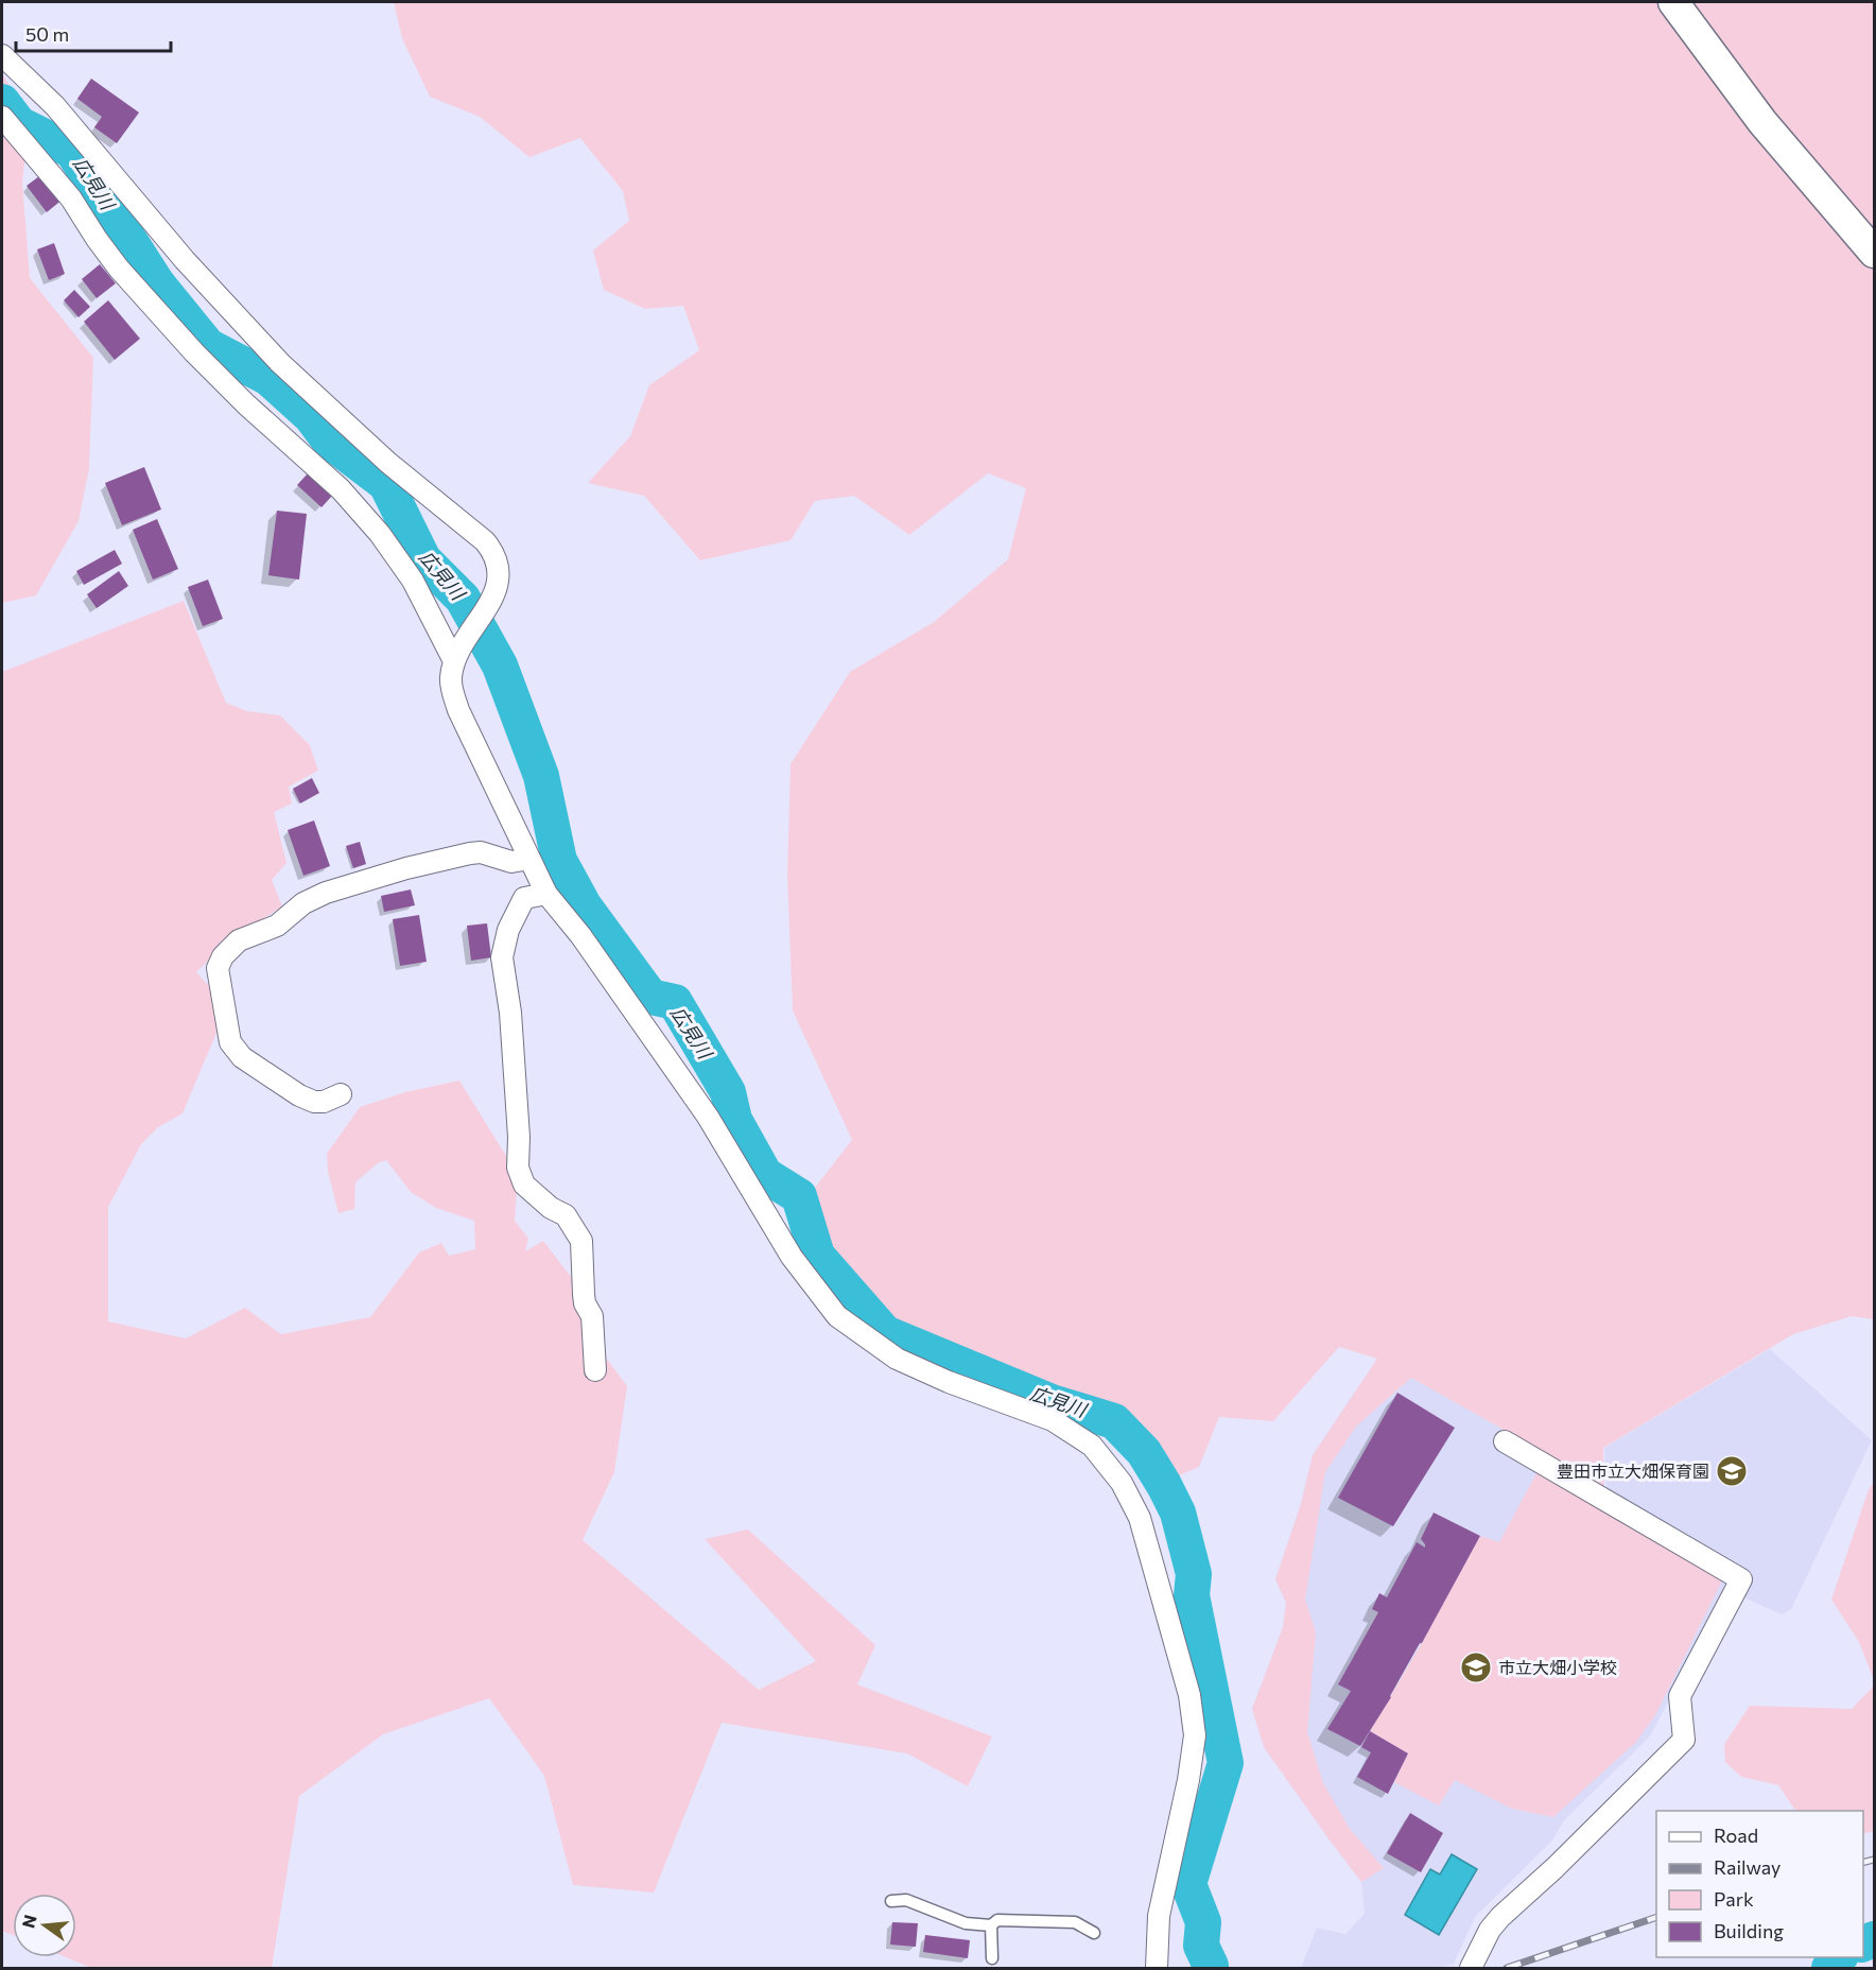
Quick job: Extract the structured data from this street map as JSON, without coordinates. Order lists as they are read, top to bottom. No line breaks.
{"water":["広見川"],"places":{"school or university":["豊田市立大畑保育園","市立大畑小学校"]},"legend":["Road","Railway","Park","Building"],"scale_bar":"50 m","north":"left"}
